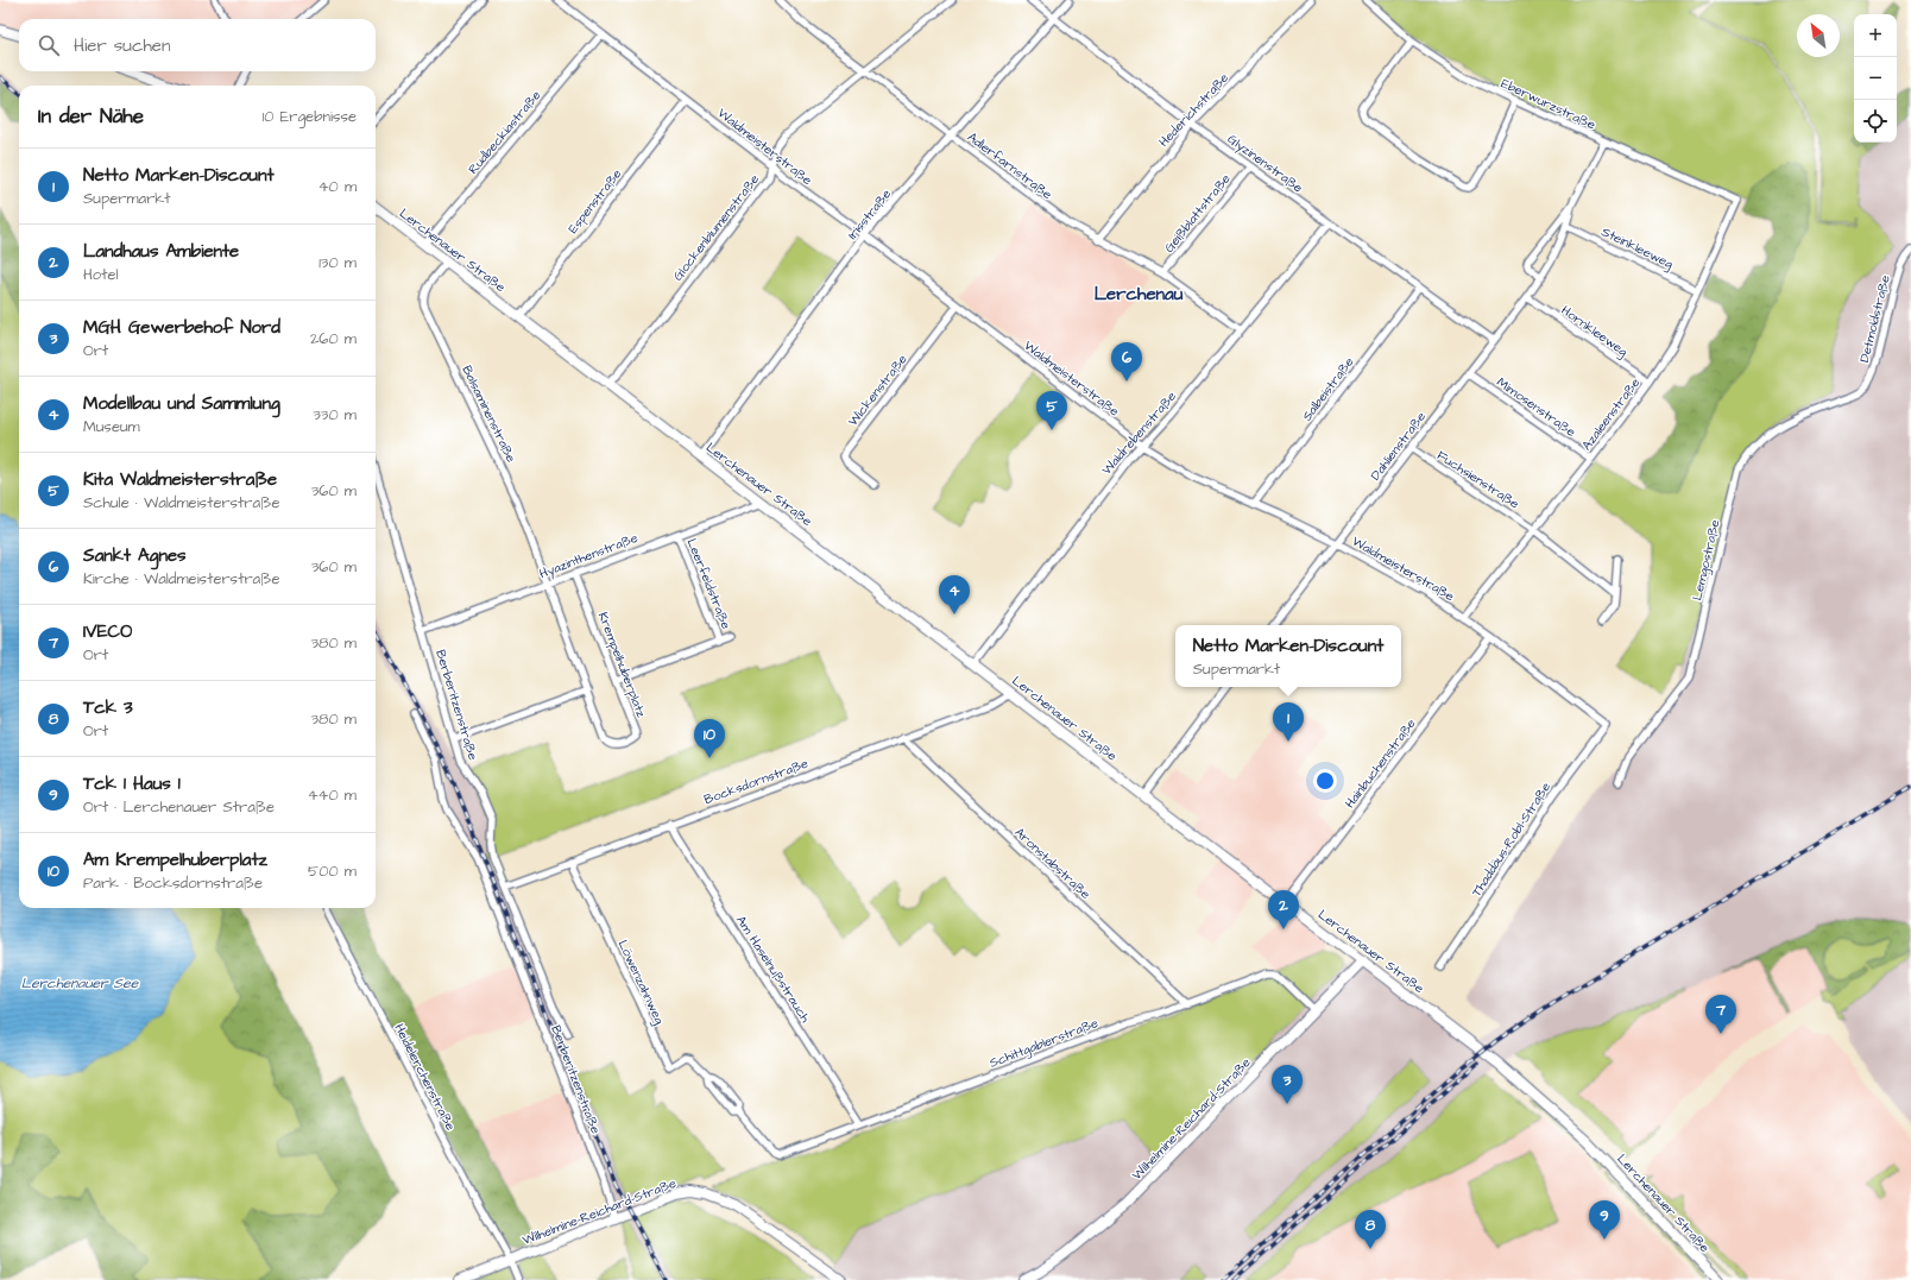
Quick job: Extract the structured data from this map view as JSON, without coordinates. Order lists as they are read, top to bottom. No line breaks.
{"streets":{"main road":["Lerchenauer Straße","Wilhelmine-Reichard-Straße"],"street":["Eberwurzstraße","Hederichstraße","Rudbeckiastraße","Waldmeisterstraße","Glyzinenstraße","Adlerfarnstraße","Espenstraße","Geißblattstraße","Irisstraße","Glockenblumenstraße","Steinkleeweg","Detmoldstraße","Hornkleeweg","Salbeistraße","Wickenstraße","Mimosenstraße","Balsaminenstraße","Azaleenstraße","Waldrebenstraße","Dahlienstraße","Fuchsienstraße","Hyazinthenstraße","Lemgostraße","Leerfeldstraße","Krempelhuberplatz","Berberitzenstraße","Hainbuchenstraße","Bocksdornstraße","Thaddäus-Robl-Straße","Aronstabstraße","Am Haselnußstrauch","Löwenzahnweg","Schittgablerstraße","Heidelerchenstraße"]},"crossings":[["Eberwurzstraße","Azaleenstraße"],["Eberwurzstraße","Dahlienstraße"],["Hederichstraße","Glyzinenstraße"],["Hederichstraße","Adlerfarnstraße"],["Rudbeckiastraße","Waldmeisterstraße"],["Rudbeckiastraße","Lerchenauer Straße"],["Waldmeisterstraße","Espenstraße"],["Waldmeisterstraße","Irisstraße"],["Waldmeisterstraße","Glockenblumenstraße"],["Waldmeisterstraße","Salbeistraße"],["Waldmeisterstraße","Wickenstraße"],["Waldmeisterstraße","Azaleenstraße"],["Waldmeisterstraße","Waldrebenstraße"],["Waldmeisterstraße","Dahlienstraße"],["Waldmeisterstraße","Hainbuchenstraße"],["Waldmeisterstraße","Thaddäus-Robl-Straße"],["Glyzinenstraße","Geißblattstraße"],["Glyzinenstraße","Irisstraße"],["Glyzinenstraße","Salbeistraße"],["Glyzinenstraße","Waldrebenstraße"],["Glyzinenstraße","Dahlienstraße"],["Adlerfarnstraße","Geißblattstraße"],["Adlerfarnstraße","Irisstraße"],["Adlerfarnstraße","Glockenblumenstraße"],["Adlerfarnstraße","Waldrebenstraße"],["Espenstraße","Lerchenauer Straße"],["Irisstraße","Lerchenauer Straße"],["Glockenblumenstraße","Lerchenauer Straße"],["Steinkleeweg","Azaleenstraße"],["Steinkleeweg","Dahlienstraße"],["Lerchenauer Straße","Balsaminenstraße"],["Lerchenauer Straße","Waldrebenstraße"],["Lerchenauer Straße","Hyazinthenstraße"],["Lerchenauer Straße","Hainbuchenstraße"],["Lerchenauer Straße","Bocksdornstraße"],["Lerchenauer Straße","Wilhelmine-Reichard-Straße"],["Detmoldstraße","Lemgostraße"],["Hornkleeweg","Azaleenstraße"],["Hornkleeweg","Dahlienstraße"],["Mimosenstraße","Azaleenstraße"],["Mimosenstraße","Dahlienstraße"],["Balsaminenstraße","Hyazinthenstraße"],["Balsaminenstraße","Krempelhuberplatz"],["Azaleenstraße","Fuchsienstraße"],["Dahlienstraße","Fuchsienstraße"],["Hyazinthenstraße","Leerfeldstraße"],["Hyazinthenstraße","Krempelhuberplatz"],["Hyazinthenstraße","Berberitzenstraße"],["Berberitzenstraße","Bocksdornstraße"],["Berberitzenstraße","Wilhelmine-Reichard-Straße"],["Bocksdornstraße","Aronstabstraße"],["Bocksdornstraße","Am Haselnußstrauch"],["Bocksdornstraße","Löwenzahnweg"],["Aronstabstraße","Schittgablerstraße"],["Am Haselnußstrauch","Schittgablerstraße"],["Löwenzahnweg","Schittgablerstraße"],["Schittgablerstraße","Wilhelmine-Reichard-Straße"],["Heidelerchenstraße","Wilhelmine-Reichard-Straße"]],"districts":["Lerchenau"],"water":["Lerchenauer See"],"north":"top left","page":{"map_buttons":["+","−"],"search":"Hier suchen","heading":["In der Nähe","10 Ergebnisse"],"list":[{"mark":"1","name":"Netto Marken-Discount","note":"Supermarkt","value":"40 m"},{"mark":"2","name":"Landhaus Ambiente","note":"Hotel","value":"130 m"},{"mark":"3","name":"MGH Gewerbehof Nord","note":"Ort","value":"260 m"},{"mark":"4","name":"Modellbau und Sammlung","note":"Museum","value":"330 m"},{"mark":"5","name":"Kita Waldmeisterstraße","note":"Schule · Waldmeisterstraße","value":"360 m"},{"mark":"6","name":"Sankt Agnes","note":"Kirche · Waldmeisterstraße","value":"360 m"},{"mark":"7","name":"IVECO","note":"Ort","value":"380 m"},{"mark":"8","name":"Tck 3","note":"Ort","value":"380 m"},{"mark":"9","name":"Tck 1 Haus 1","note":"Ort · Lerchenauer Straße","value":"440 m"},{"mark":"10","name":"Am Krempelhuberplatz","note":"Park · Bocksdornstraße","value":"500 m"}],"pins":["6","5","4","1","10","2","7","3","9","8"],"popup":["Netto Marken-Discount","Supermarkt"]}}
